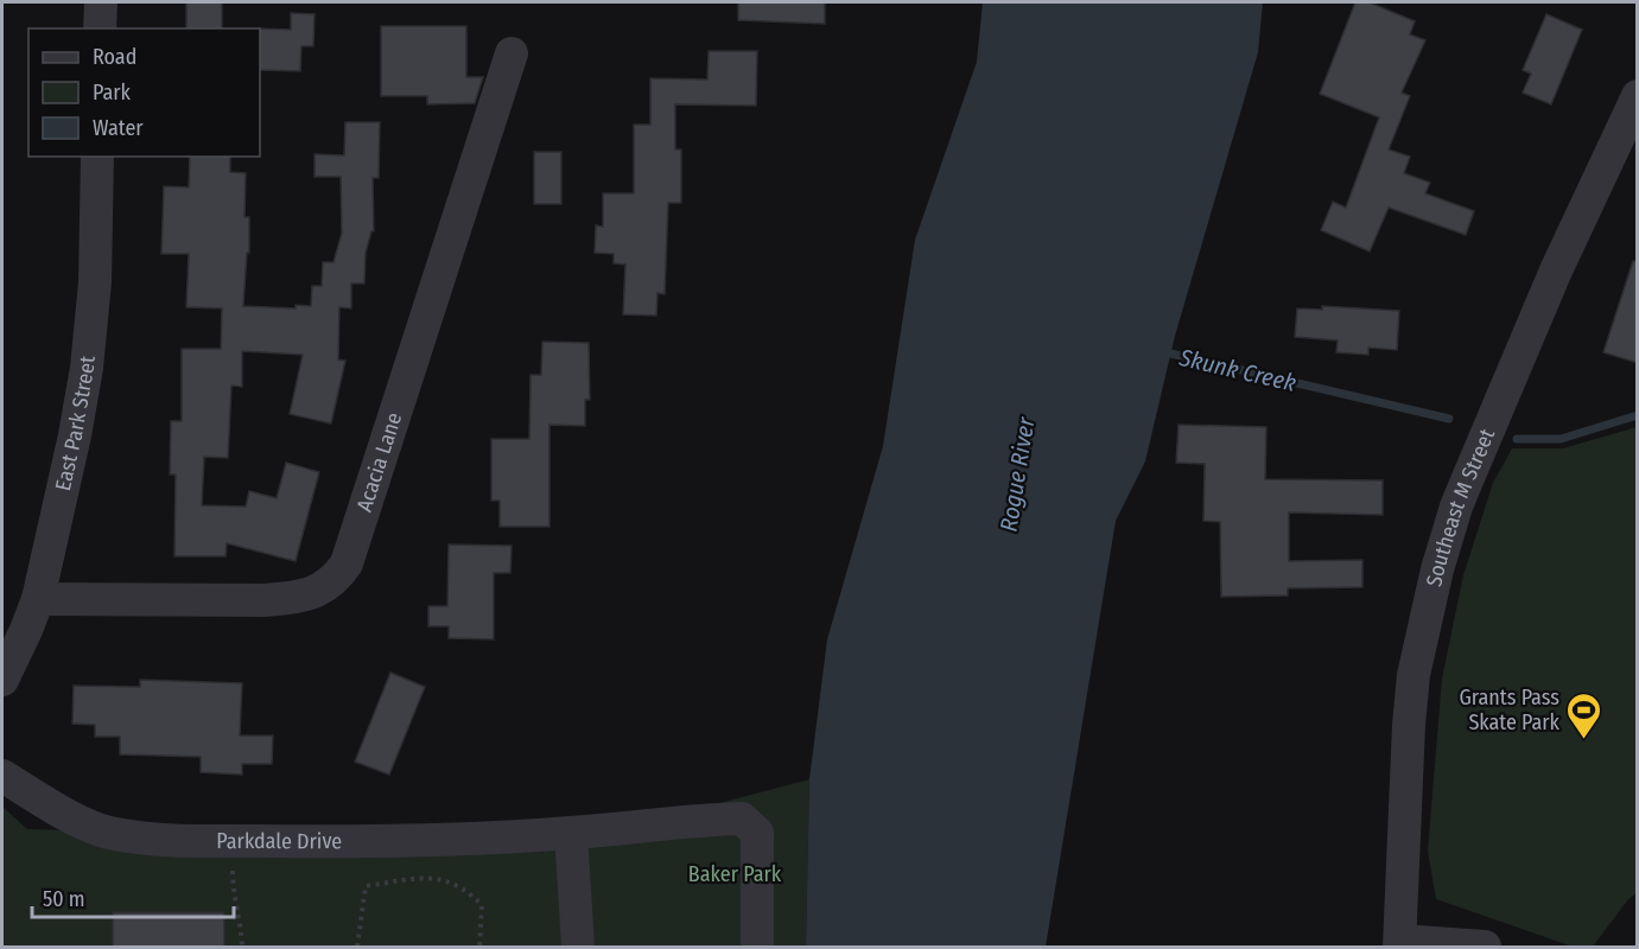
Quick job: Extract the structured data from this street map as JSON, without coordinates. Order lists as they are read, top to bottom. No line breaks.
{"streets":{"street":["East Park Street","Acacia Lane","Southeast M Street","Parkdale Drive"]},"crossings":[["East Park Street","Acacia Lane"]],"water":["Skunk Creek","Rogue River"],"parks":["Baker Park"],"places":{"sports":["Grants Pass Skate Park"]},"legend":["Road","Park","Water"],"scale_bar":"50 m"}
